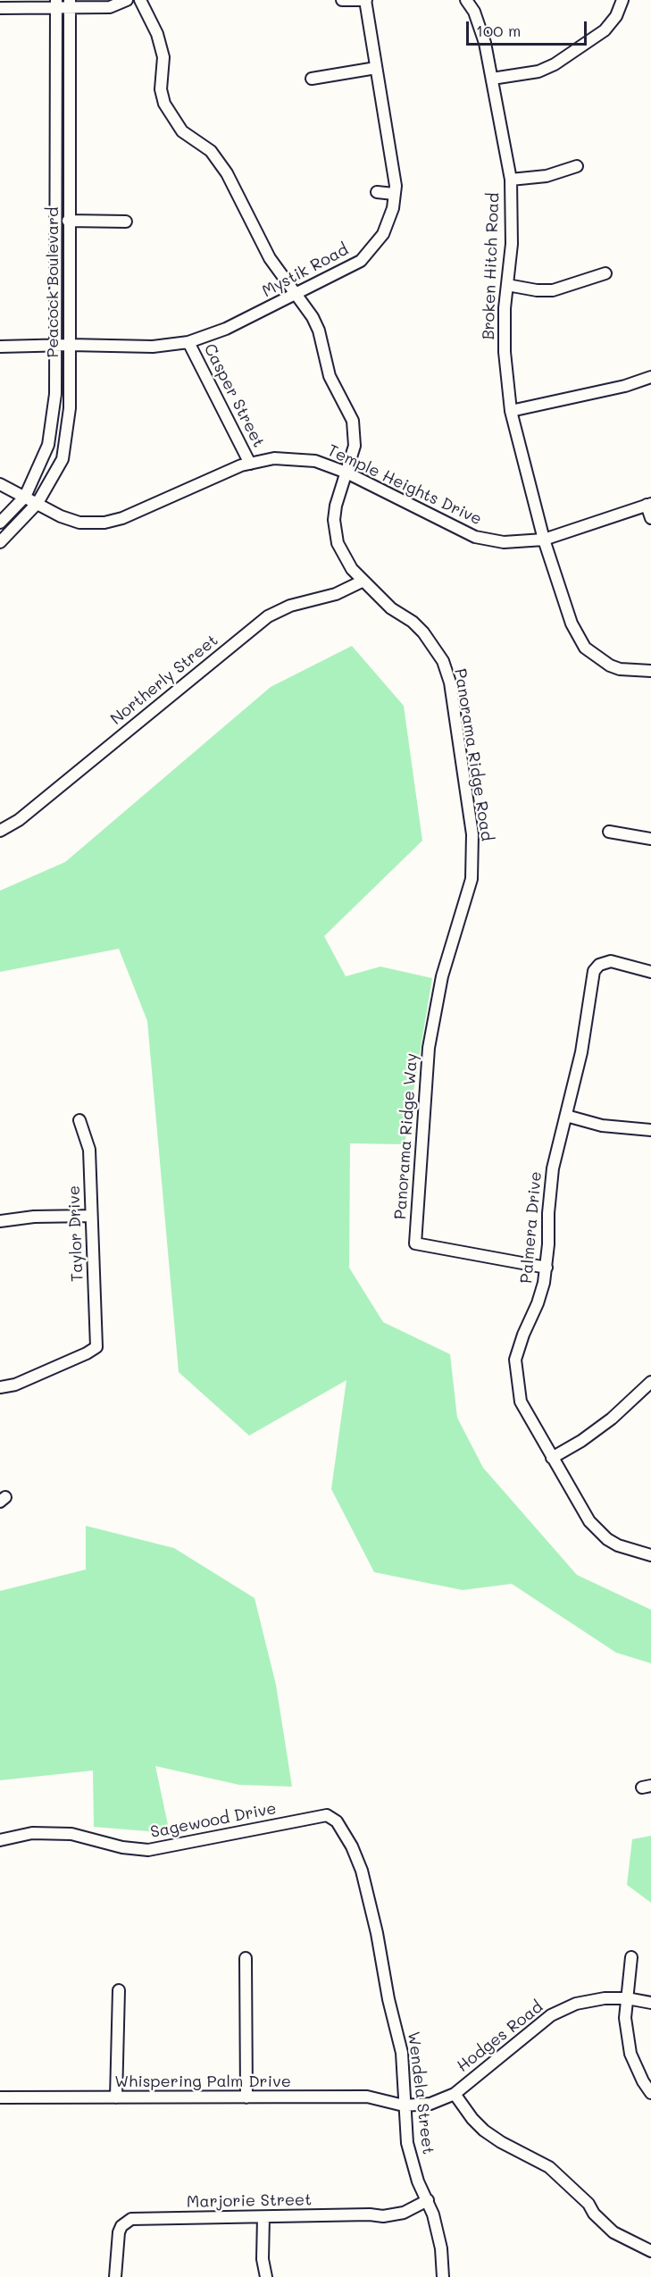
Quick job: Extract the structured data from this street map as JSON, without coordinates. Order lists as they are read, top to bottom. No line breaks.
{"streets":{"street":["Broken Hitch Road","Mystik Road","Peacock Boulevard","Casper Street","Temple Heights Drive","Northerly Street","Panorama Ridge Road","Panorama Ridge Way","Palmera Drive","Taylor Drive","Sagewood Drive","Hodges Road","Whispering Palm Drive","Wendela Street","Marjorie Street"]},"crossings":[["Broken Hitch Road","Temple Heights Drive"],["Mystik Road","Peacock Boulevard"],["Mystik Road","Casper Street"],["Mystik Road","Panorama Ridge Road"],["Peacock Boulevard","Temple Heights Drive"],["Casper Street","Temple Heights Drive"],["Temple Heights Drive","Panorama Ridge Road"],["Northerly Street","Panorama Ridge Road"],["Panorama Ridge Road","Panorama Ridge Way"],["Panorama Ridge Way","Palmera Drive"],["Sagewood Drive","Wendela Street"],["Hodges Road","Whispering Palm Drive"],["Hodges Road","Wendela Street"],["Whispering Palm Drive","Wendela Street"],["Wendela Street","Marjorie Street"]],"scale_bar":"100 m"}
